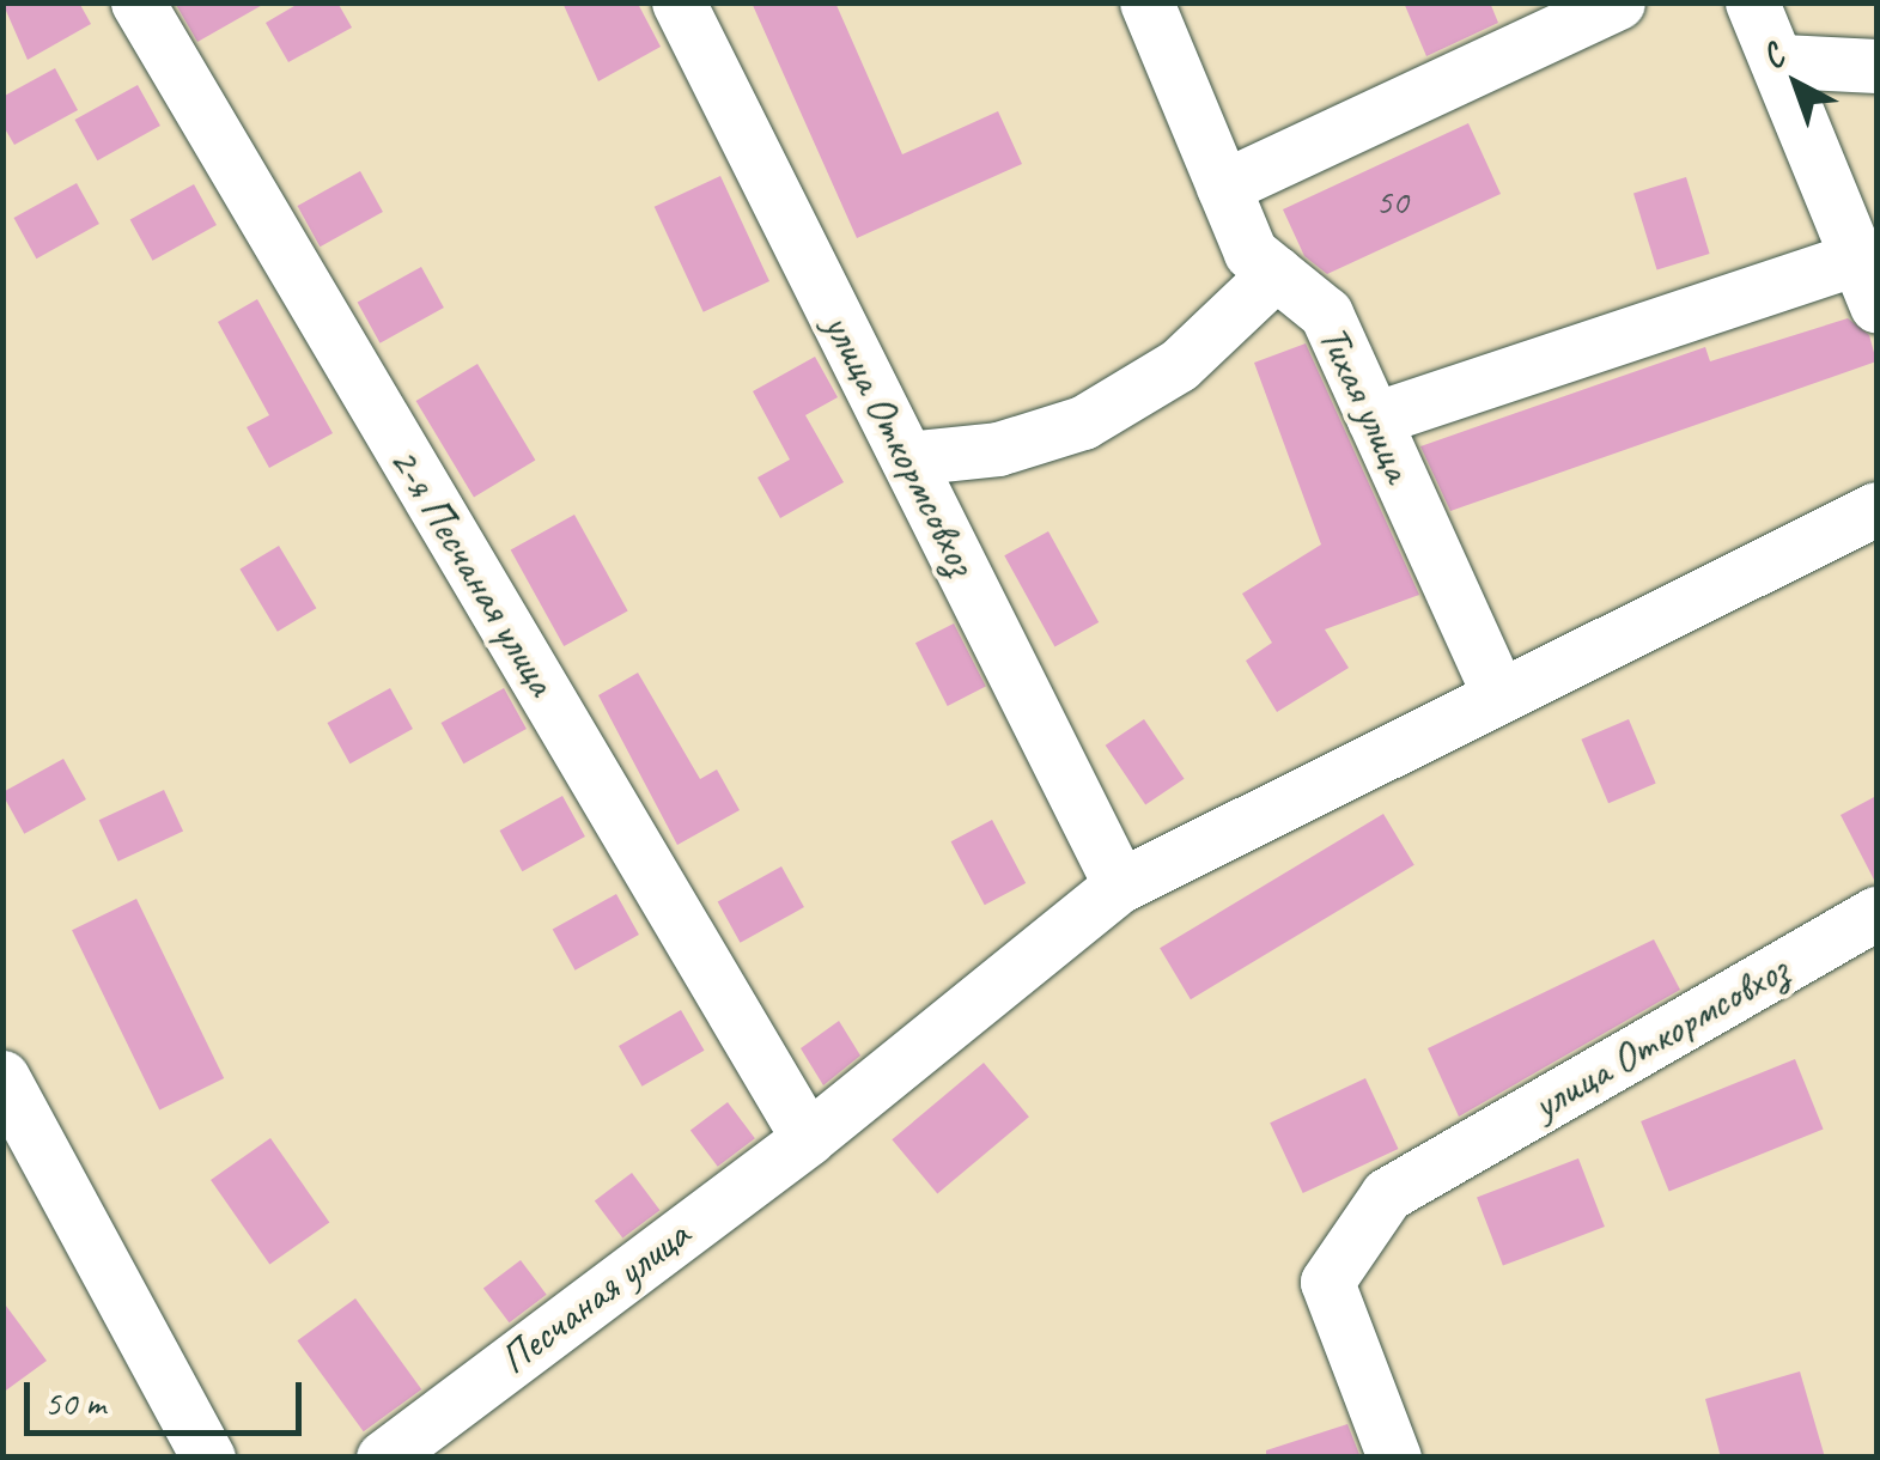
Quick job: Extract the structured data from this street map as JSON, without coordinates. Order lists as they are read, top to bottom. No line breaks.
{"streets":{"street":["Тихая улица","улица Откормсовхоз","2-я Песчаная улица","Песчаная улица"]},"crossings":[["2-я Песчаная улица","Песчаная улица"]],"house_numbers":["50"],"scale_bar":"50 m","north":"top left"}
